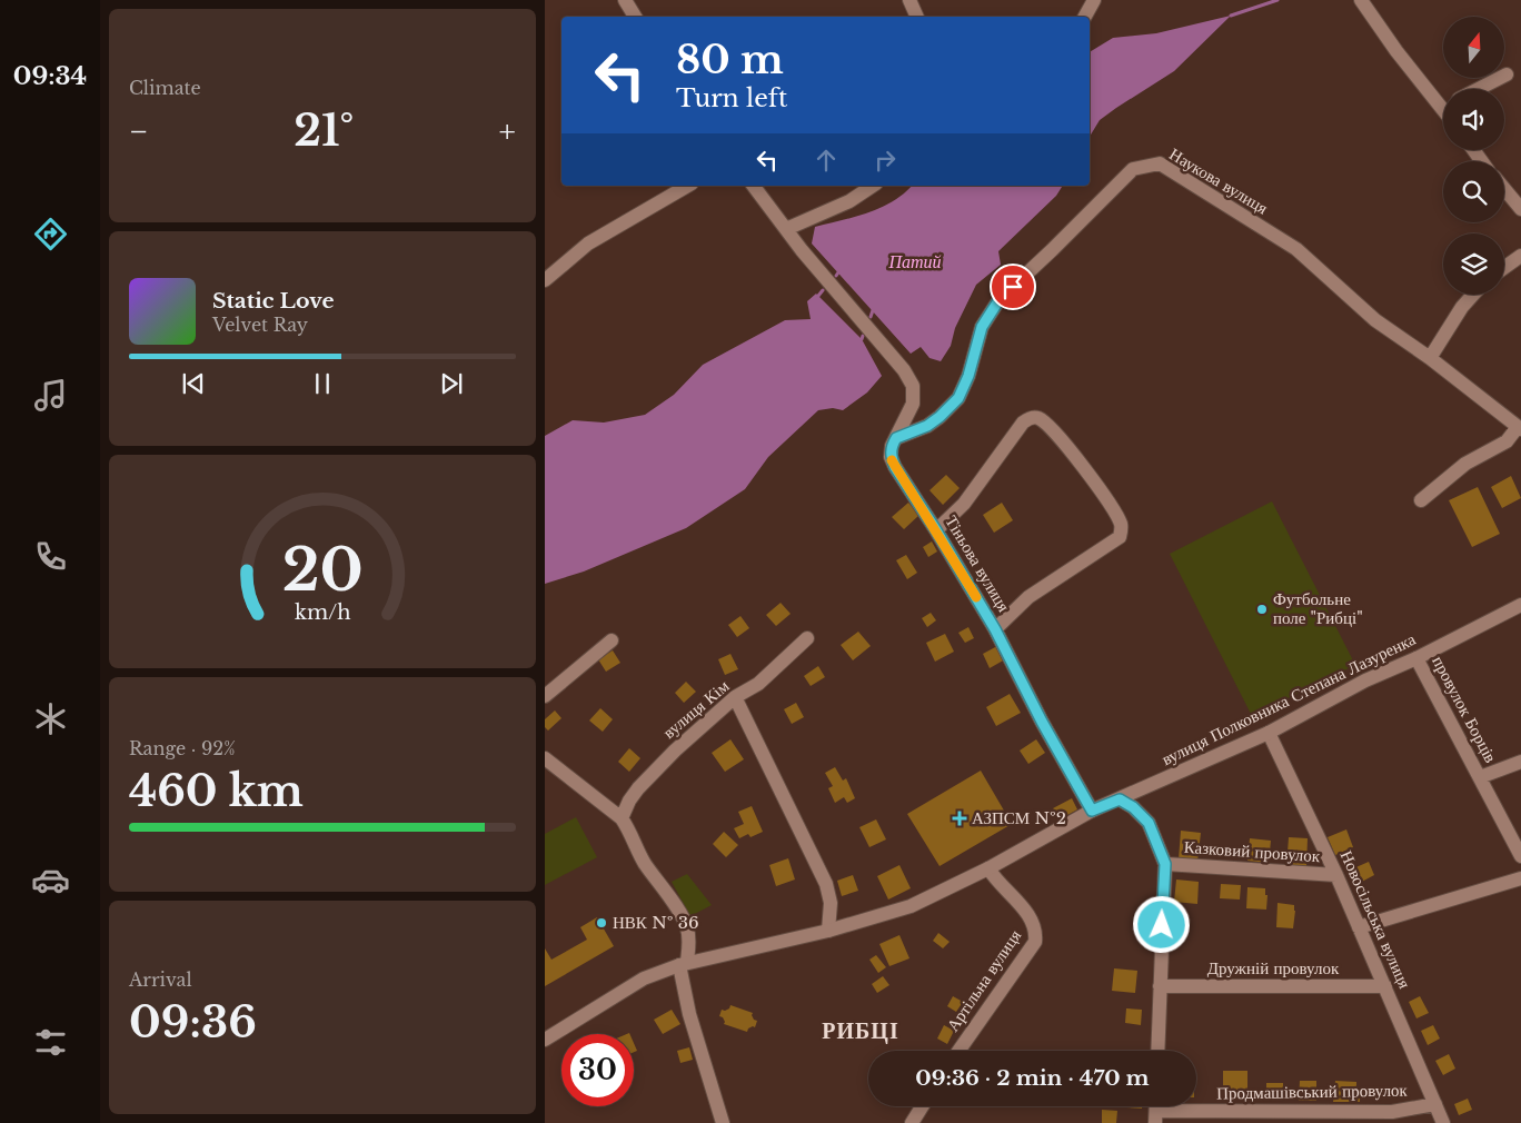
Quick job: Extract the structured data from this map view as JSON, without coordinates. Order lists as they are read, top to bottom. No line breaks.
{"streets":{"street":["Наукова вулиця","Тіньова вулиця","вулиця Полковника Степана Лазуренка","вулиця Кім","провулок Борців","Казковий провулок","Новосільська вулиця","Дружній провулок","Артільна вулиця","Продмашівський провулок"]},"crossings":[["Наукова вулиця","Тіньова вулиця"],["Тіньова вулиця","вулиця Полковника Степана Лазуренка"],["вулиця Полковника Степана Лазуренка","провулок Борців"],["вулиця Полковника Степана Лазуренка","Новосільська вулиця"],["вулиця Полковника Степана Лазуренка","Артільна вулиця"],["Казковий провулок","Новосільська вулиця"],["Новосільська вулиця","Дружній провулок"],["Новосільська вулиця","Продмашівський провулок"]],"districts":["РИБЦІ"],"water":["Патий"],"places":{"other":["Футбольне поле \"Рибці\"","НВК № 36"],"health":["АЗПСМ №2"]},"north":"top","page":{"tabs":"09:34","tile":["Climate",["Range · 92%","460 km"],["Arrival","09:36"]],"turn":["80 m","Turn left"],"heat":["−","21°","+"],"song":["Static Love","Velvet Ray"],"limit":"30","trip":"09:36 · 2 min · 470 m","gauge":["20","km/h"]}}
